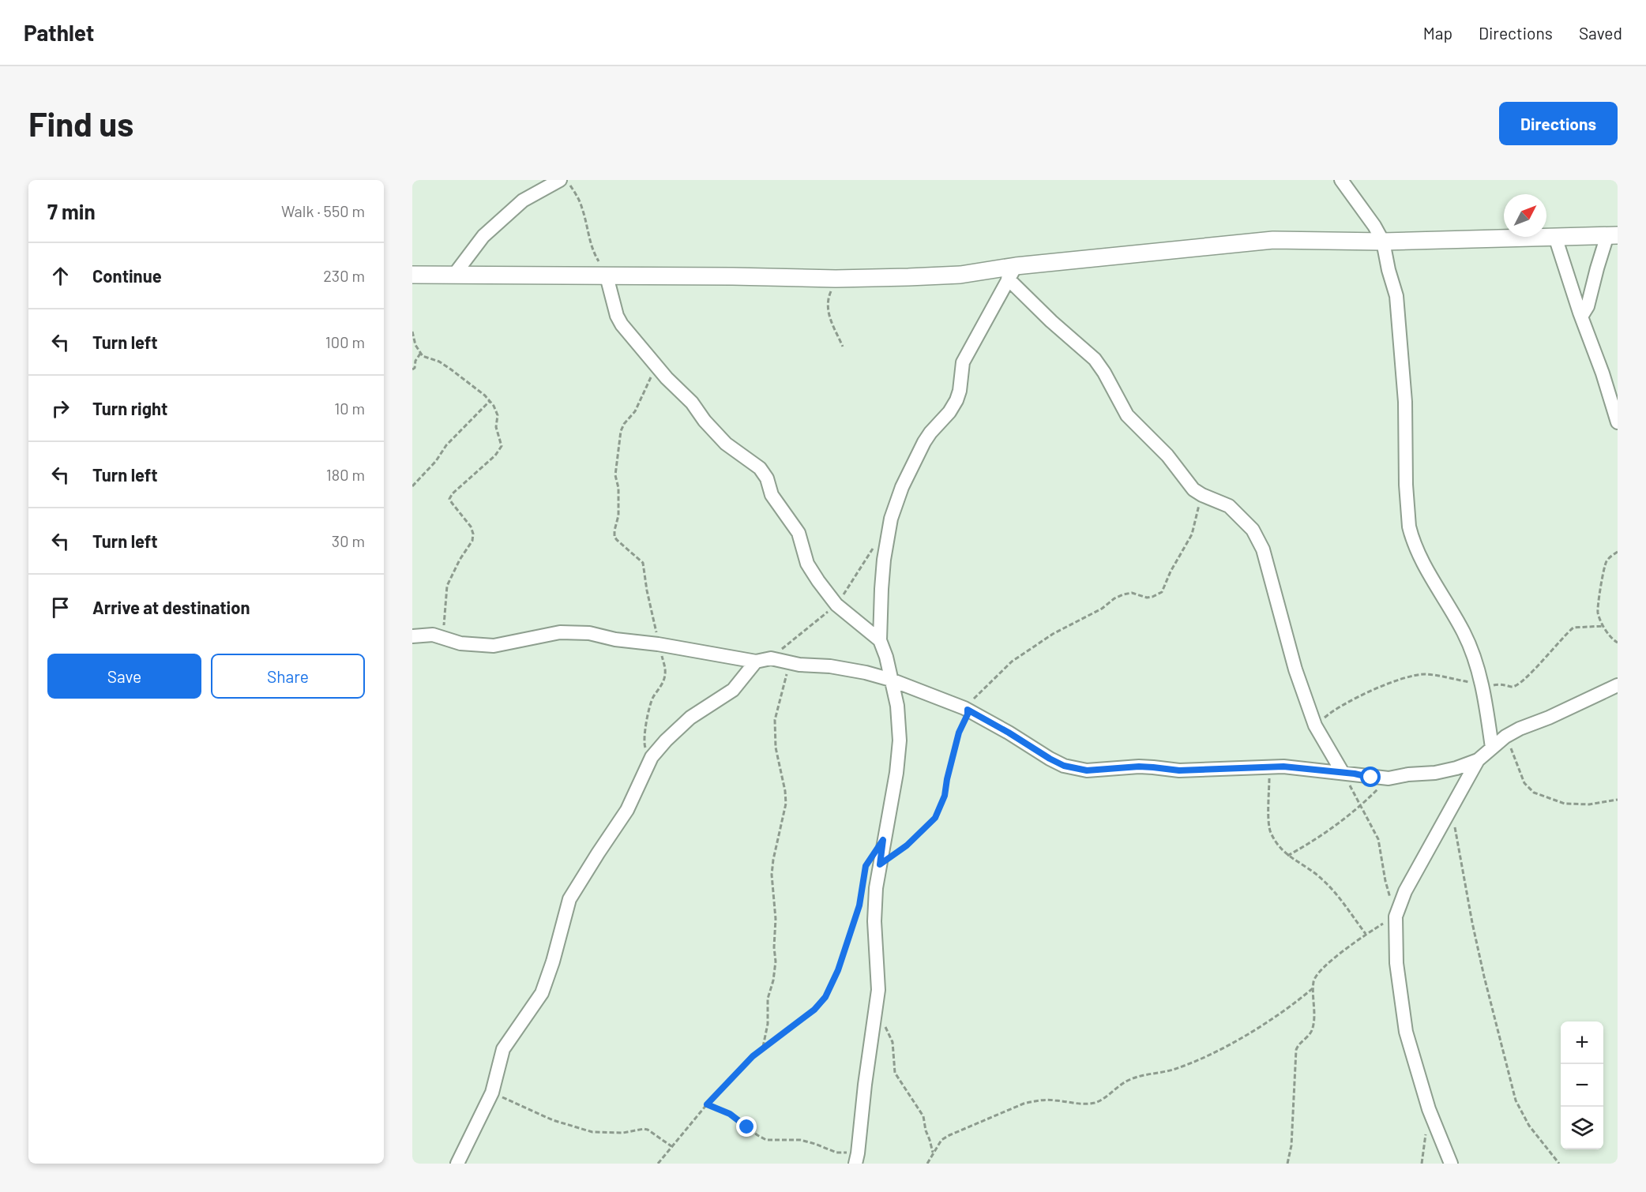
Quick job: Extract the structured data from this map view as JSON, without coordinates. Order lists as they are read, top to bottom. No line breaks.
{"north":"top right","page":{"header":"Pathlet","nav":["Map","Directions","Saved"],"buttons":["Directions",["Save","Share"]],"title":"Find us","heading":["7 min","Walk · 550 m"],"list":[["Continue","230 m"],["Turn left","100 m"],["Turn right","10 m"],["Turn left","180 m"],["Turn left","30 m"],"Arrive at destination"],"map_buttons":["+","−"]}}
